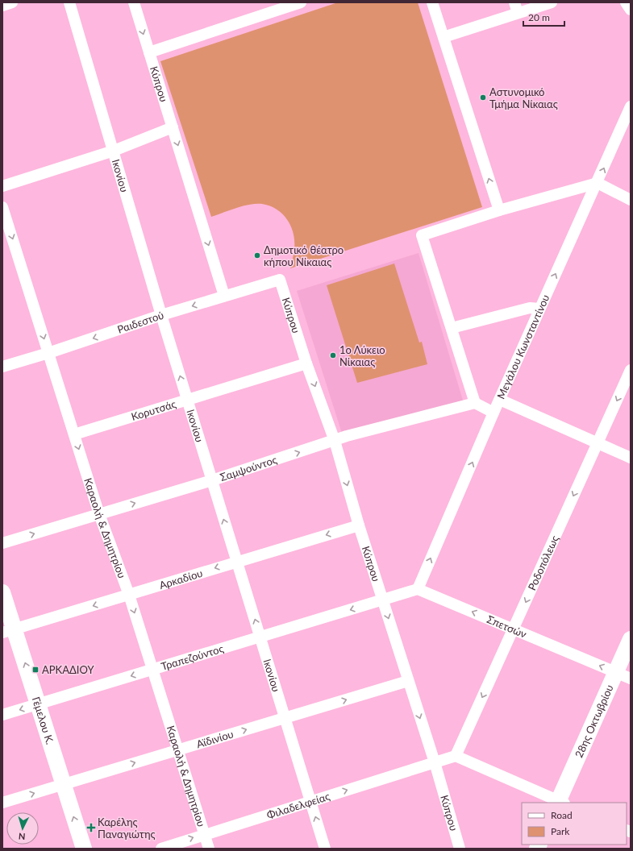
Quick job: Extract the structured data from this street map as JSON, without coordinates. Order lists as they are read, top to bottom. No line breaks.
{"streets":{"main road":["Γέμελου Κ.","28ης Οκτωβρίου"],"street":["Κύπρου","Ικονίου","Ραιδεστού","Μεγάλου Κωνσταντίνου","Κορυτσάς","Σαμψούντος","Καραολή & Δημητρίου","Ροδοπόλεως","Αρκαδίου","Σπετσών","Τραπεζούντος","Αϊδινίου","Φιλαδελφείας"]},"crossings":[["Κύπρου","Ραιδεστού"],["Κύπρου","Κορυτσάς"],["Κύπρου","Σαμψούντος"],["Κύπρου","Αρκαδίου"],["Κύπρου","Τραπεζούντος"],["Κύπρου","Αϊδινίου"],["Κύπρου","Φιλαδελφείας"],["Ικονίου","Ραιδεστού"],["Ικονίου","Κορυτσάς"],["Ικονίου","Σαμψούντος"],["Ικονίου","Αρκαδίου"],["Ικονίου","Τραπεζούντος"],["Ικονίου","Αϊδινίου"],["Ικονίου","Φιλαδελφείας"],["Ραιδεστού","Καραολή & Δημητρίου"],["Μεγάλου Κωνσταντίνου","Σπετσών"],["Κορυτσάς","Καραολή & Δημητρίου"],["Σαμψούντος","Καραολή & Δημητρίου"],["Καραολή & Δημητρίου","Αρκαδίου"],["Καραολή & Δημητρίου","Τραπεζούντος"],["Καραολή & Δημητρίου","Αϊδινίου"],["Καραολή & Δημητρίου","Φιλαδελφείας"],["Ροδοπόλεως","Σπετσών"],["Ροδοπόλεως","Φιλαδελφείας"],["Αρκαδίου","Γέμελου Κ."],["Σπετσών","28ης Οκτωβρίου"],["Τραπεζούντος","Γέμελου Κ."],["Γέμελου Κ.","Αϊδινίου"]],"one_way":["Κύπρου","Ραιδεστού","Μεγάλου Κωνσταντίνου","Σαμψούντος","Καραολή & Δημητρίου","Ροδοπόλεως","Αρκαδίου","Σπετσών","Τραπεζούντος","Γέμελου Κ.","Αϊδινίου","Φιλαδελφείας"],"places":{"other":["Αστυνομικό Τμήμα Νίκαιας","Δημοτικό θέατρο κήπου Νίκαιας","1ο Λύκειο Νίκαιας"],"transit":["ΑΡΚΑΔΙΟΥ"],"health":["Καρέλης Παναγιώτης"]},"legend":["Road","Park"],"scale_bar":"20 m","north":"bottom"}
